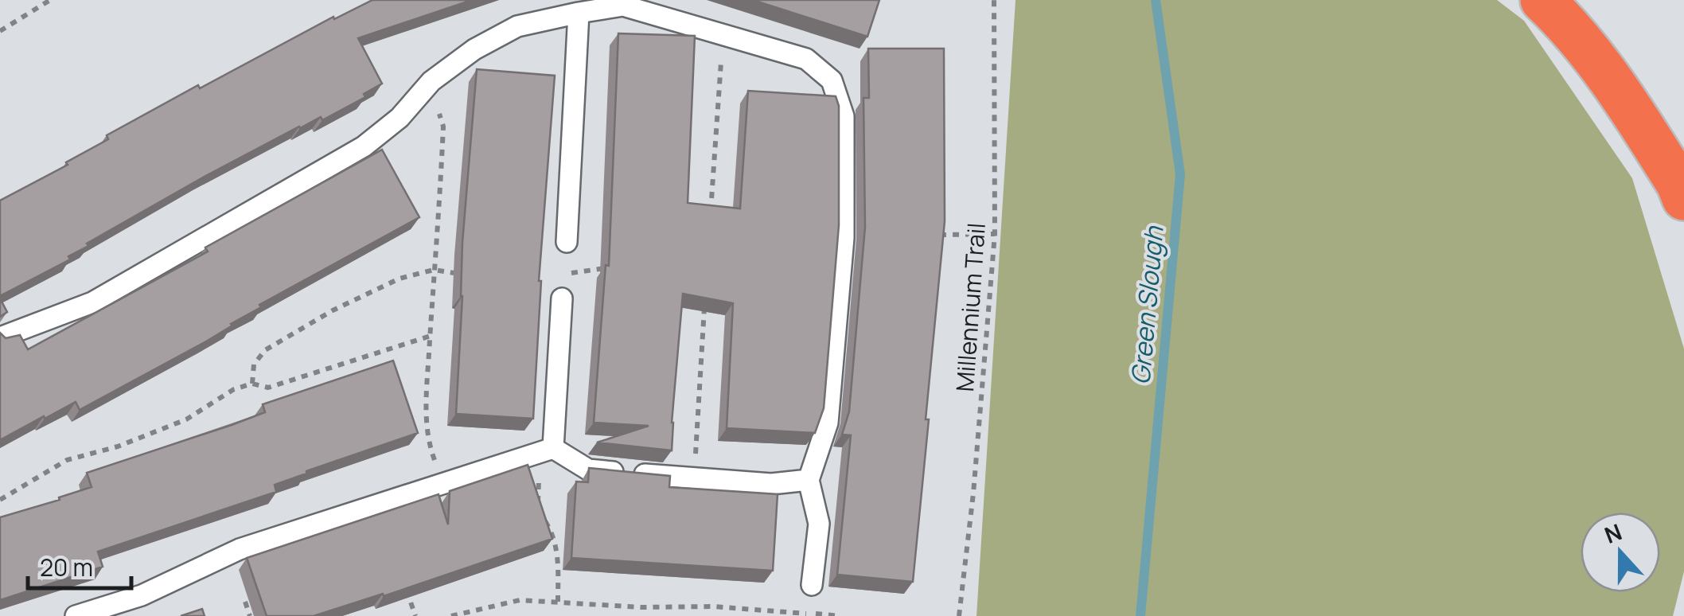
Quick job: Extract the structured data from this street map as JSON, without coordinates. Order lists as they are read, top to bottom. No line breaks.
{"streets":{"path":["Millennium Trail"]},"water":["Green Slough"],"scale_bar":"20 m","north":"top"}
